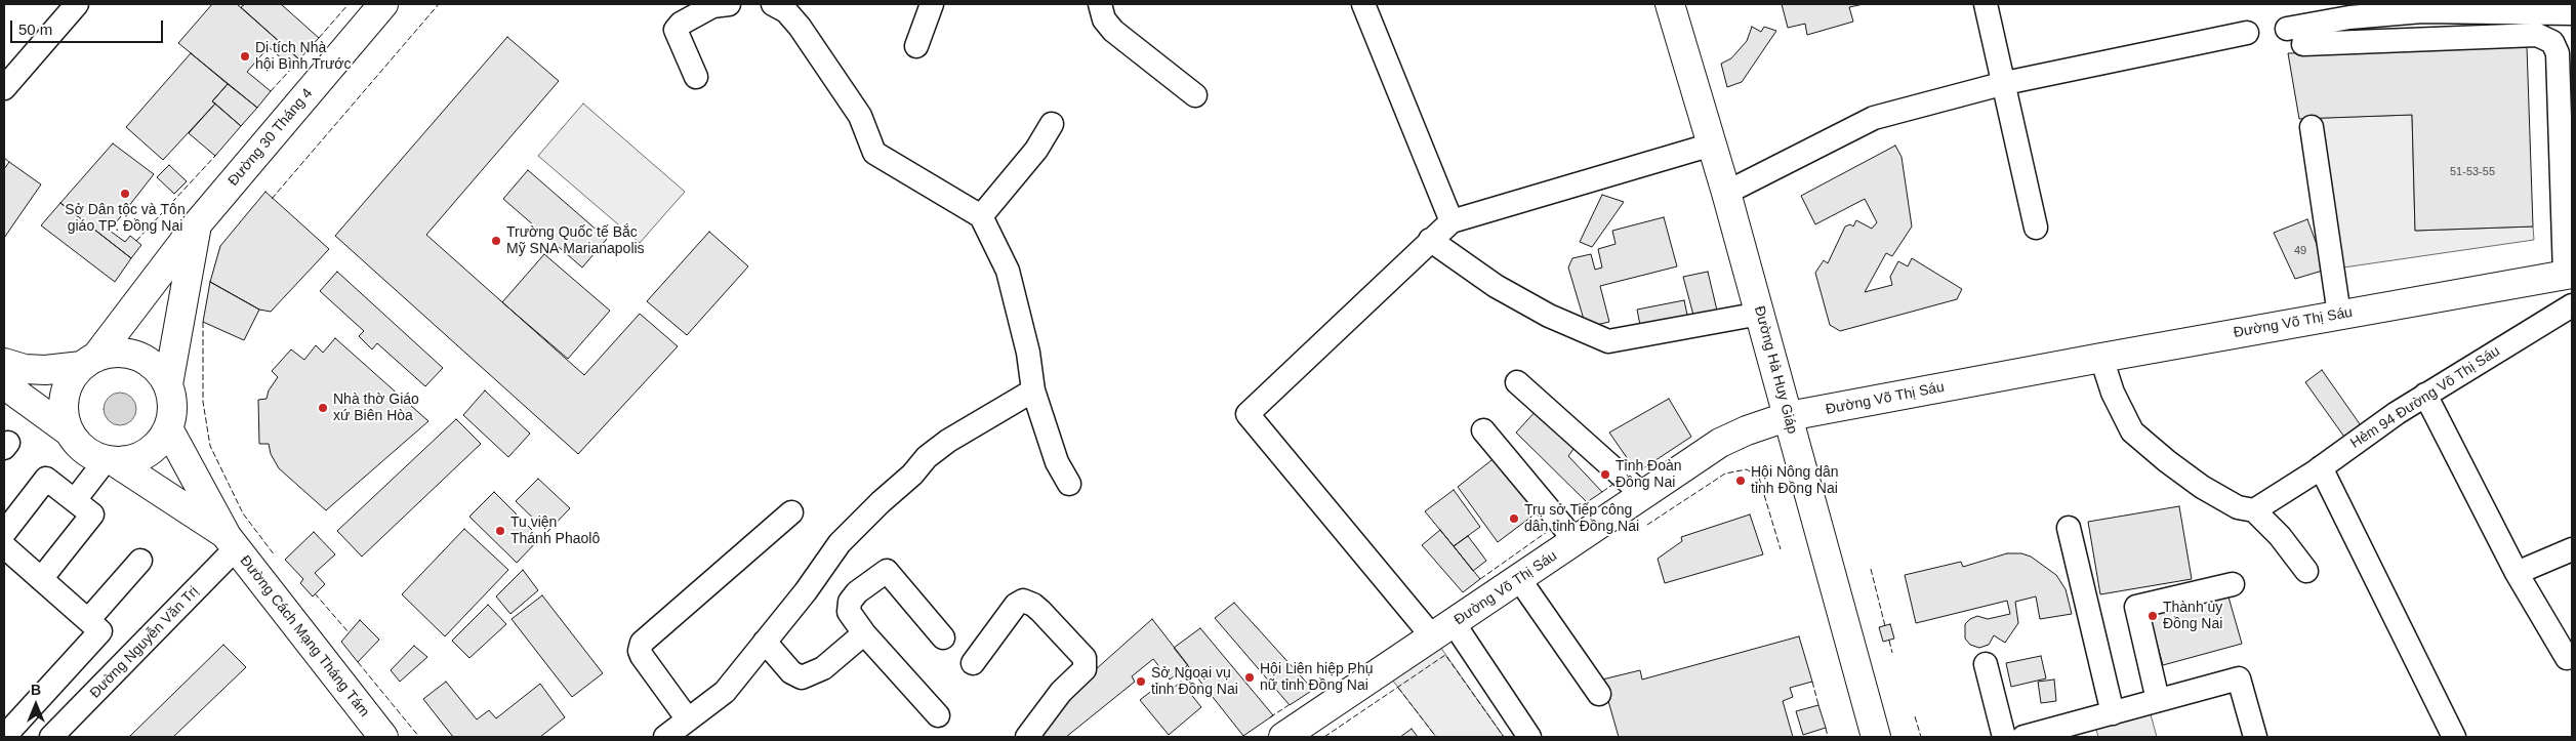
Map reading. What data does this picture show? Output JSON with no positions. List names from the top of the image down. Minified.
{"streets":{"main road":["Đường 30 Tháng 4","Đường Võ Thị Sáu","Đường Hà Huy Giáp","Đường Cách Mạng Tháng Tám"],"street":["Hẻm 94 Đường Võ Thị Sáu","Đường Nguyễn Văn Trị"]},"crossings":[["Đường 30 Tháng 4","Đường Cách Mạng Tháng Tám"],["Đường Võ Thị Sáu","Đường Hà Huy Giáp"],["Đường Cách Mạng Tháng Tám","Đường Nguyễn Văn Trị"]],"places":["Di tích Nhà hội Bình Trước","Sở Dân tộc và Tôn giáo TP. Đồng Nai","Trường Quốc tế Bắc Mỹ SNA Marianapolis","Nhà thờ Giáo xứ Biên Hòa","Tỉnh Đoàn Đồng Nai","Hội Nông dân tỉnh Đồng Nai","Trụ sở Tiếp công dân tỉnh Đồng Nai","Tu viện Thánh Phaolô","Thành ủy Đồng Nai","Hội Liên hiệp Phụ nữ tỉnh Đồng Nai","Sở Ngoại vụ tỉnh Đồng Nai"],"house_numbers":["51-53-55","49"],"scale_bar":"50 m","north":"top"}
